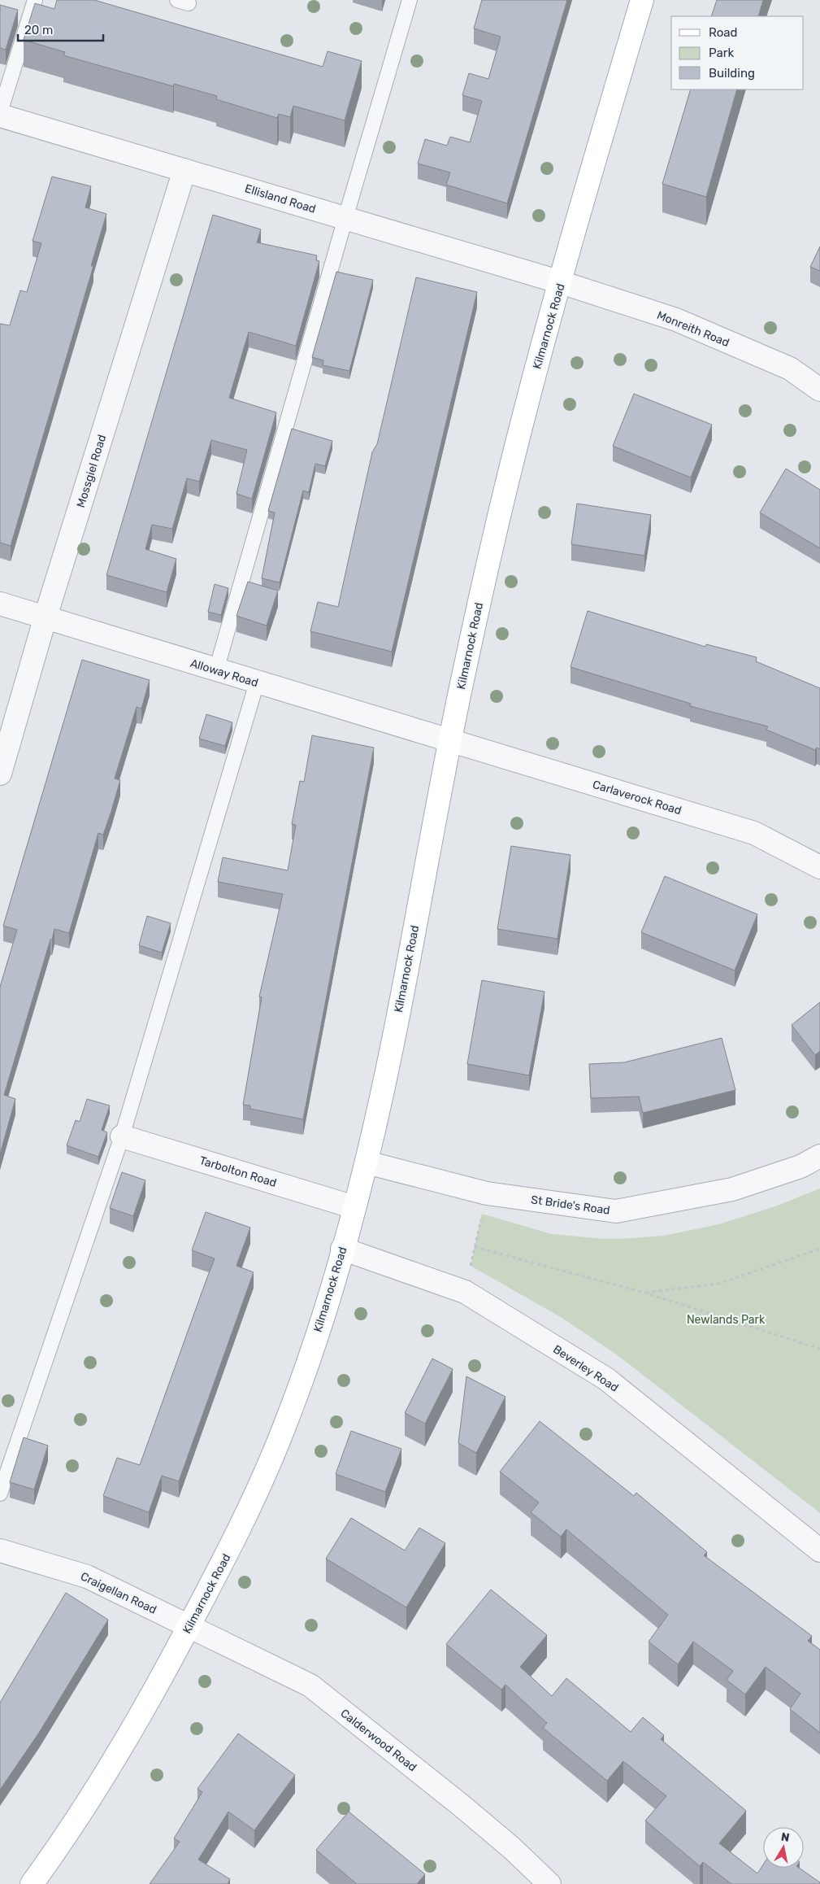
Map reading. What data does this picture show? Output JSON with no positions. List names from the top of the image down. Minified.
{"streets":{"main road":["Kilmarnock Road"],"street":["Ellisland Road","Monreith Road","Mossgiel Road","Alloway Road","Carlaverock Road","Tarbolton Road","St Bride's Road","Beverley Road","Craigellan Road","Calderwood Road"]},"crossings":[["Ellisland Road","Kilmarnock Road"],["Ellisland Road","Monreith Road"],["Ellisland Road","Mossgiel Road"],["Kilmarnock Road","Monreith Road"],["Kilmarnock Road","Alloway Road"],["Kilmarnock Road","Carlaverock Road"],["Kilmarnock Road","Tarbolton Road"],["Kilmarnock Road","St Bride's Road"],["Kilmarnock Road","Beverley Road"],["Kilmarnock Road","Craigellan Road"],["Kilmarnock Road","Calderwood Road"],["Mossgiel Road","Alloway Road"],["Alloway Road","Carlaverock Road"],["Craigellan Road","Calderwood Road"]],"parks":["Newlands Park"],"legend":["Road","Park","Building"],"scale_bar":"20 m","north":"top"}
